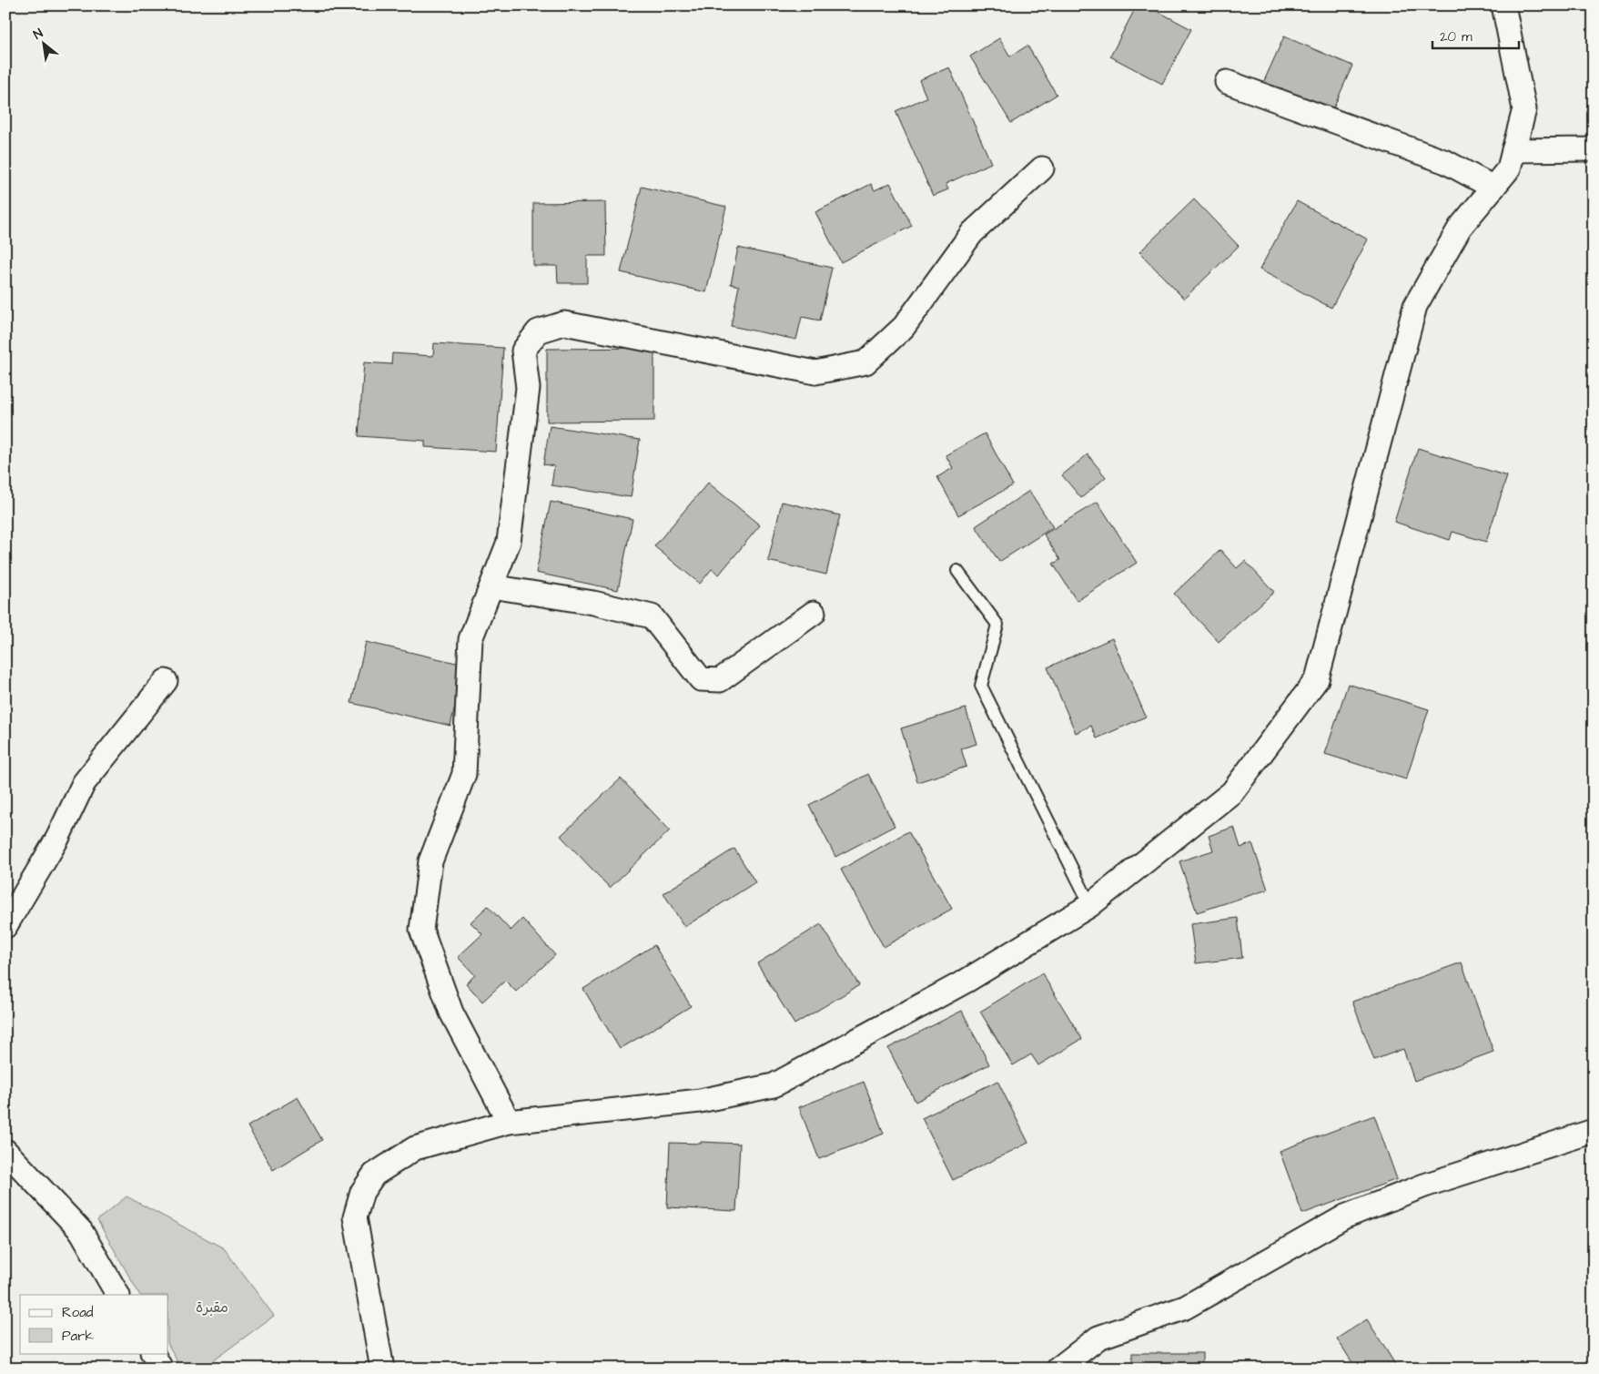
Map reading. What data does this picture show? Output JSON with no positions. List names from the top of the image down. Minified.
{"parks":["مقبرة"],"legend":["Road","Park"],"scale_bar":"20 m","north":"top left"}
